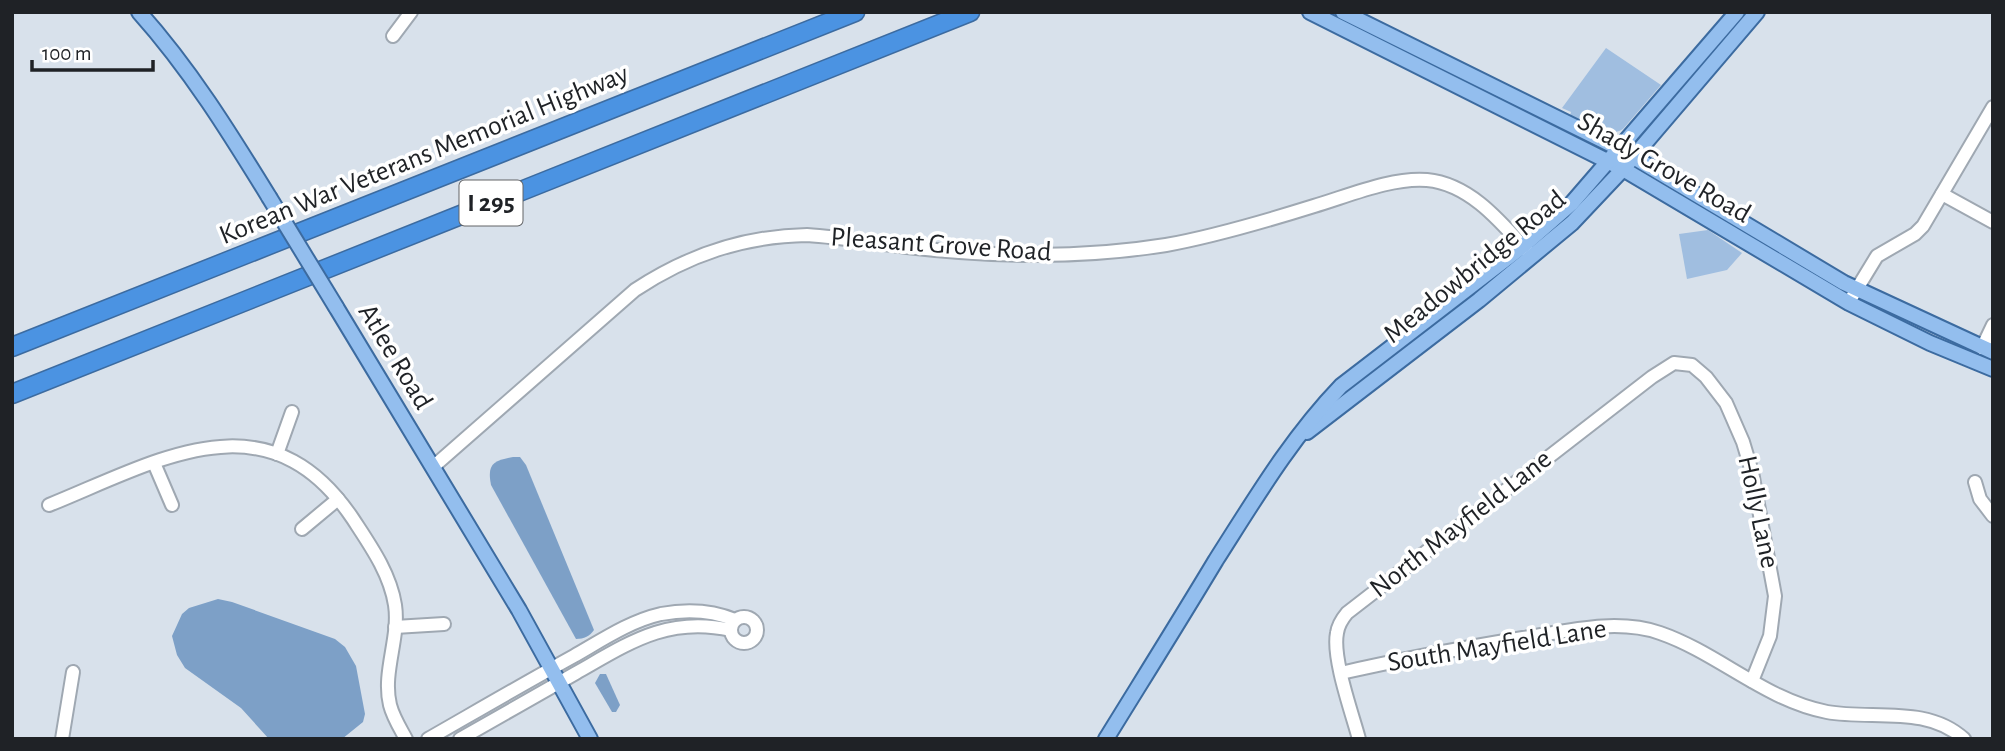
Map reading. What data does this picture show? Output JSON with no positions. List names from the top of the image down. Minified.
{"streets":{"highway":["Korean War Veterans Memorial Highway","I 295"],"main road":["Shady Grove Road","Meadowbridge Road","Atlee Road"],"street":["Pleasant Grove Road","Holly Lane","North Mayfield Lane","South Mayfield Lane"]},"crossings":[["Shady Grove Road","Meadowbridge Road"],["Pleasant Grove Road","Meadowbridge Road"],["Pleasant Grove Road","Atlee Road"],["Holly Lane","North Mayfield Lane"],["Holly Lane","South Mayfield Lane"],["North Mayfield Lane","South Mayfield Lane"]],"scale_bar":"100 m"}
